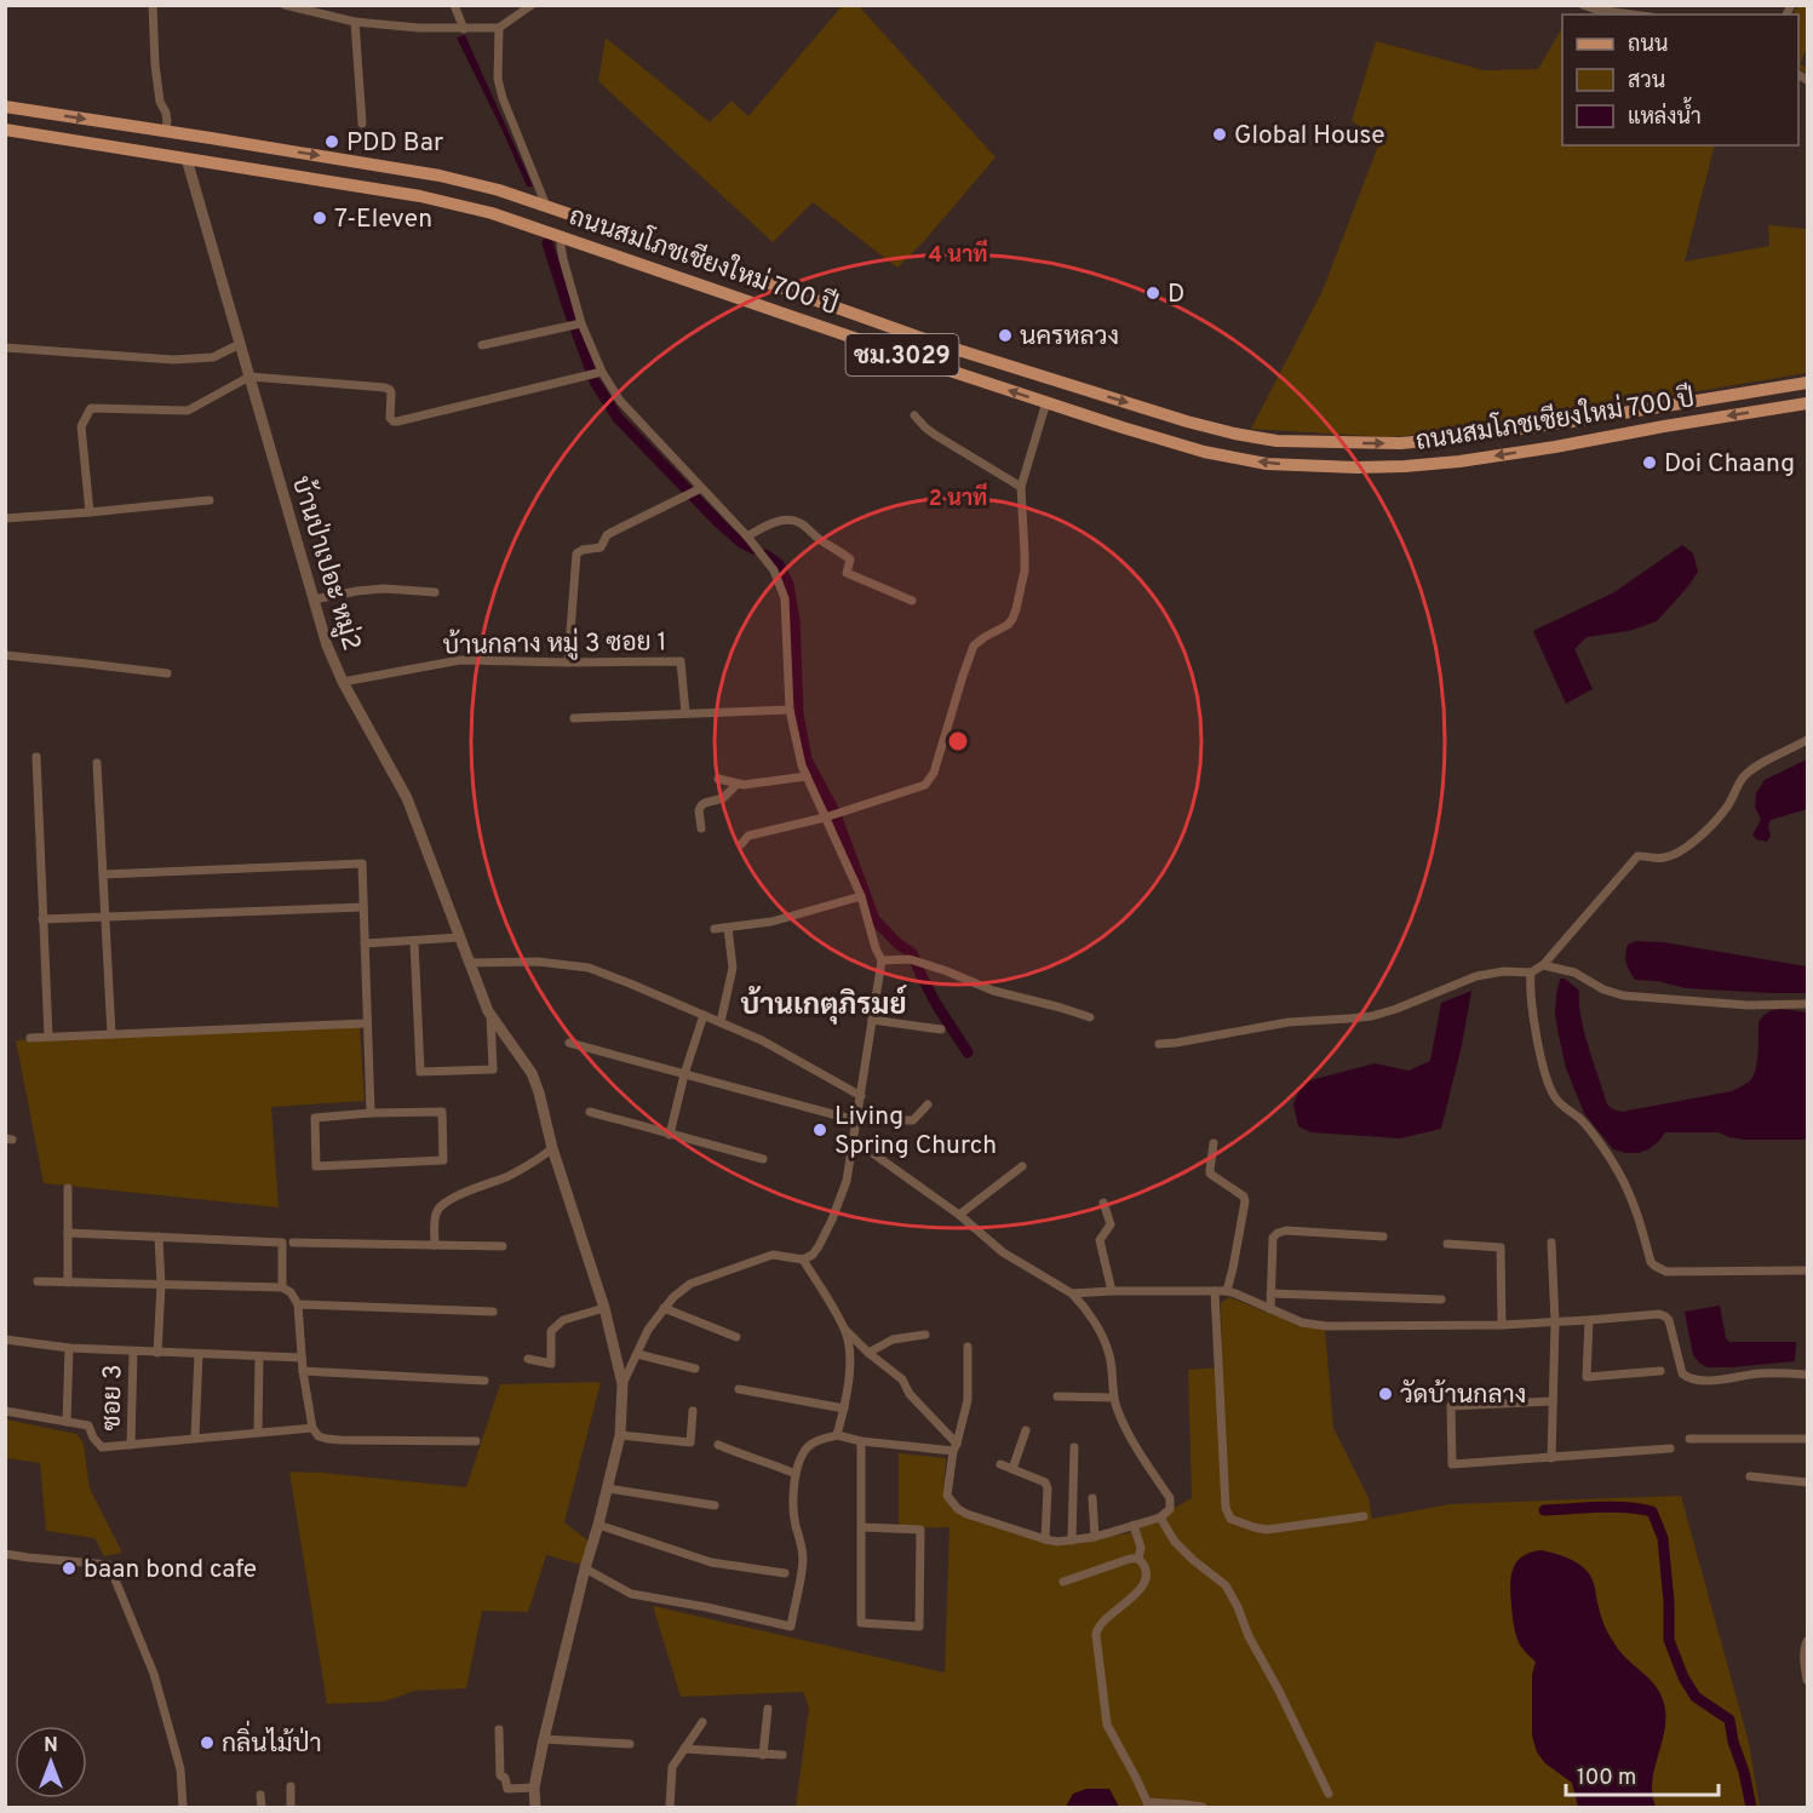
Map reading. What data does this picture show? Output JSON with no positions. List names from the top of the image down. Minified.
{"streets":{"main road":["ถนนสมโภชเชียงใหม่ 700 ปี","ชม.3029"],"street":["บ้านป่าเปอะ หมู่2","บ้านกลาง หมู่ 3 ซอย 1","ซอย 3"]},"crossings":[["ถนนสมโภชเชียงใหม่ 700 ปี","บ้านป่าเปอะ หมู่2"],["บ้านป่าเปอะ หมู่2","บ้านกลาง หมู่ 3 ซอย 1"]],"districts":["บ้านเกตุภิรมย์"],"places":["Global House","PDD Bar","7-Eleven","D","นครหลวง","Doi Chaang","Living Spring Church","วัดบ้านกลาง","baan bond cafe","กลิ่นไม้ป่า"],"legend":["ถนน","สวน","แหล่งน้ำ"],"scale_bar":"100 m","north":"top","rings":["4 นาที","2 นาที"]}
